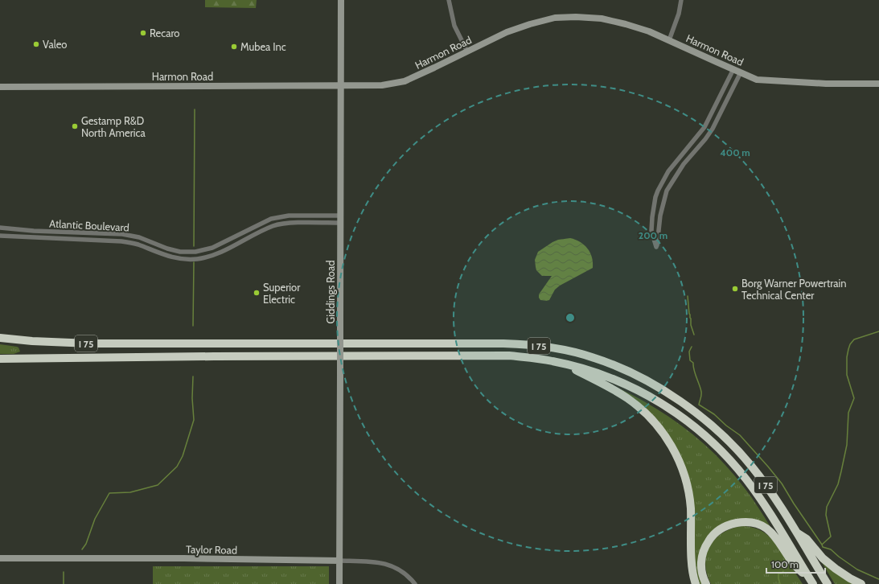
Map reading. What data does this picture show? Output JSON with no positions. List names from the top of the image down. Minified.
{"streets":{"highway":["I 75"],"street":["Harmon Road","Atlantic Boulevard","Giddings Road","Taylor Road"]},"crossings":[["Harmon Road","Giddings Road"],["Atlantic Boulevard","Giddings Road"],["Giddings Road","Taylor Road"]],"places":["Recaro","Valeo","Mubea Inc","Gestamp R&D North America","Borg Warner Powertrain Technical Center","Superior Electric"],"scale_bar":"100 m","rings":["400 m","200 m"]}
